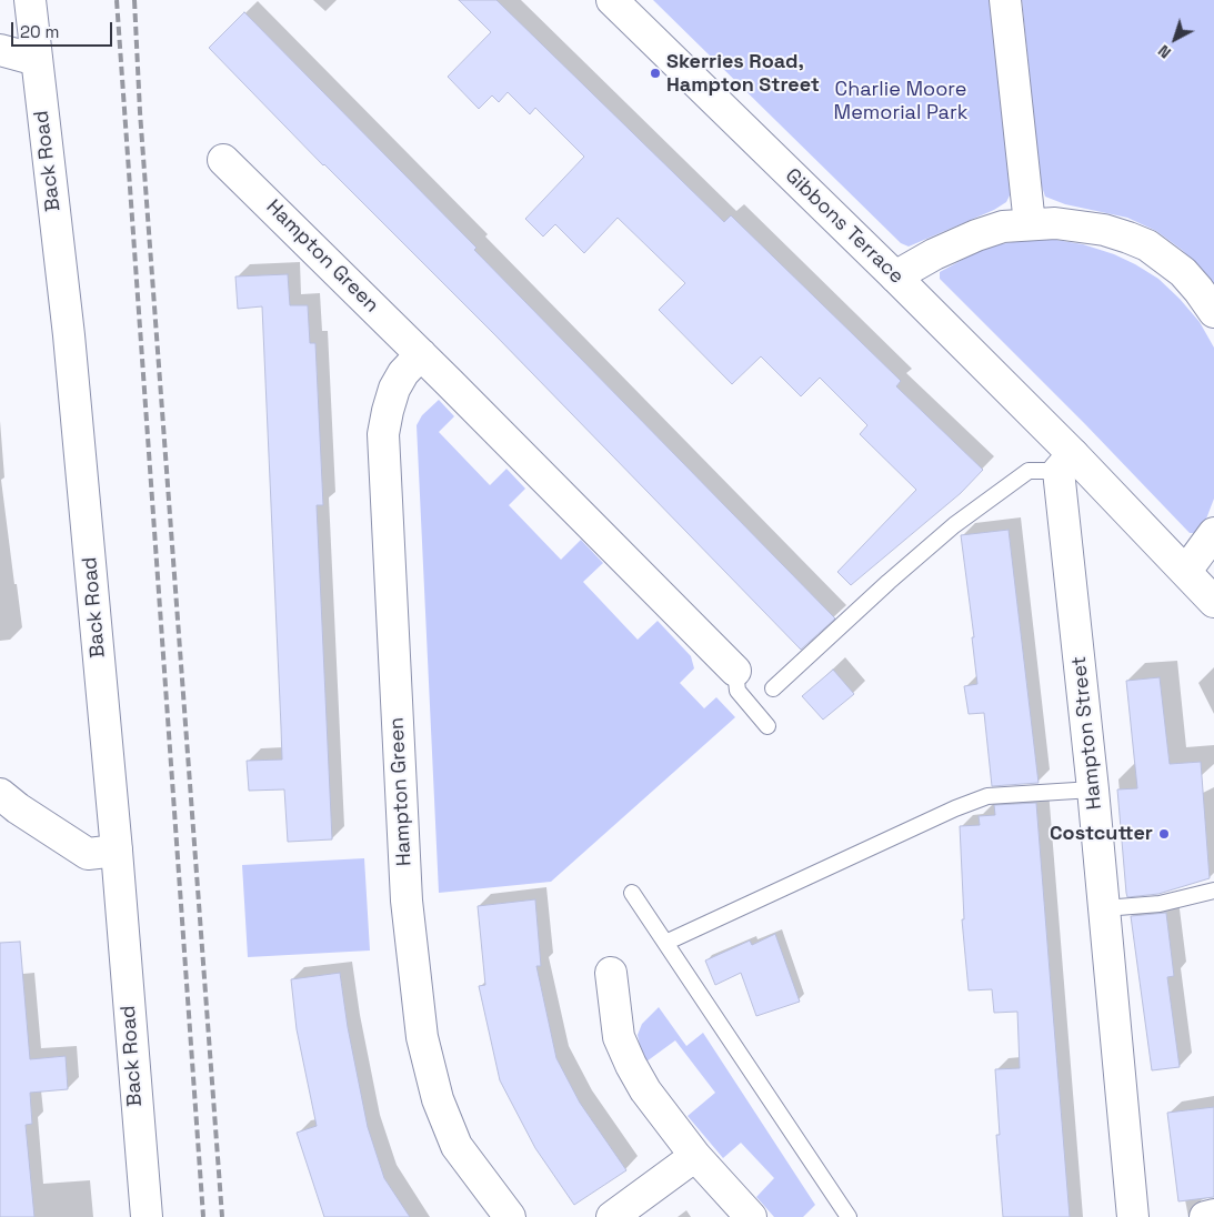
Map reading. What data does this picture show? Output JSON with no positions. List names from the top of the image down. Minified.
{"streets":{"street":["Back Road","Gibbons Terrace","Hampton Green","Hampton Street"]},"crossings":[["Gibbons Terrace","Hampton Street"]],"parks":["Charlie Moore Memorial Park"],"places":["Skerries Road, Hampton Street","Costcutter"],"scale_bar":"20 m","north":"bottom left"}
